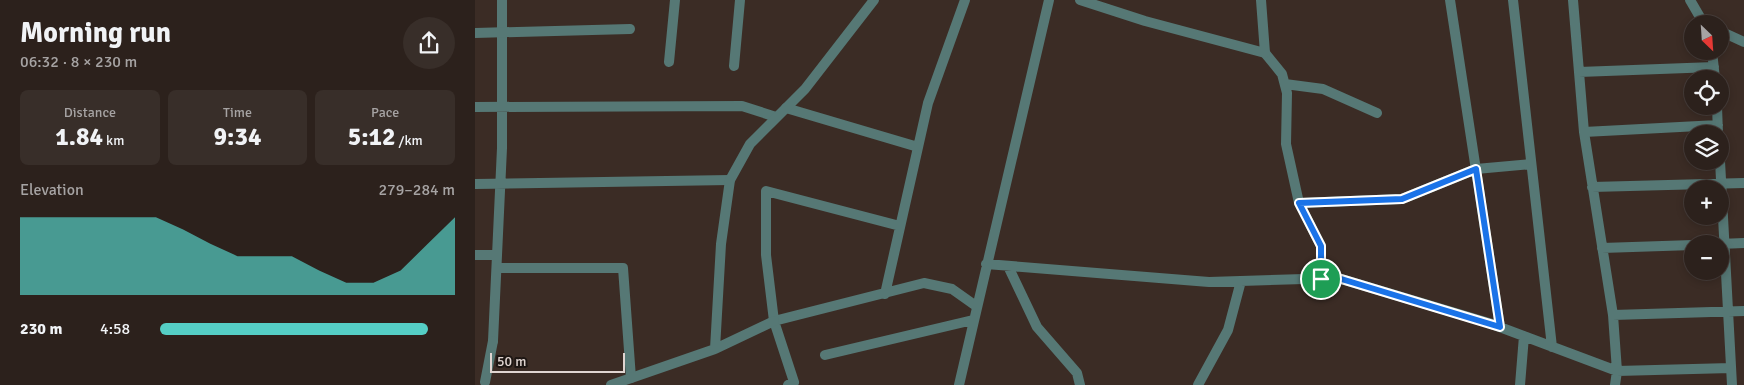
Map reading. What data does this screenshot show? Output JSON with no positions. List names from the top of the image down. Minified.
{"scale_bar":"50 m","north":"bottom right","page":{"heading":["Morning run","06:32 · 8 × 230 m"],"map_buttons":["+","−"],"stats":[["Distance","1.84 km"],["Time","9:34"],["Pace","5:12 /km"]],"chart":["Elevation","279–284 m"],"list":[{"name":"230 m","note":"4:58"}],"scale":"50 m"}}
